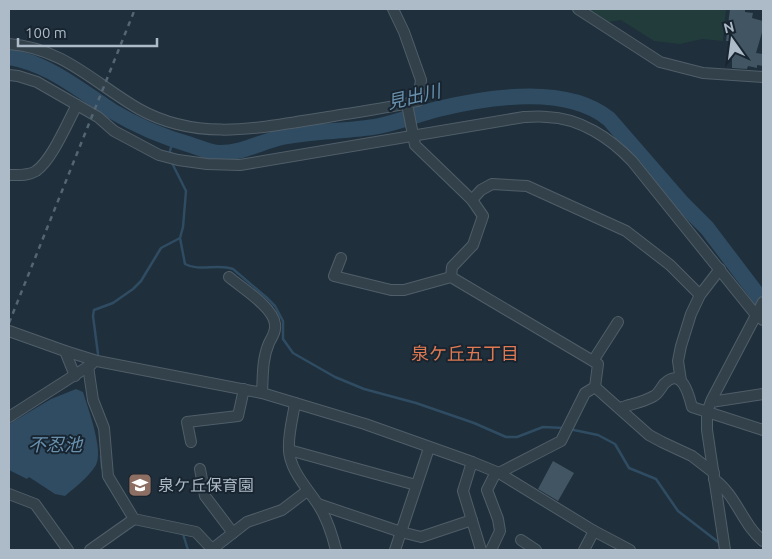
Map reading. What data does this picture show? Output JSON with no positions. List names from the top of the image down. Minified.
{"districts":["泉ケ丘五丁目"],"water":["見出川","不忍池"],"places":{"school or university":["泉ケ丘保育園"]},"scale_bar":"100 m","north":"top"}
